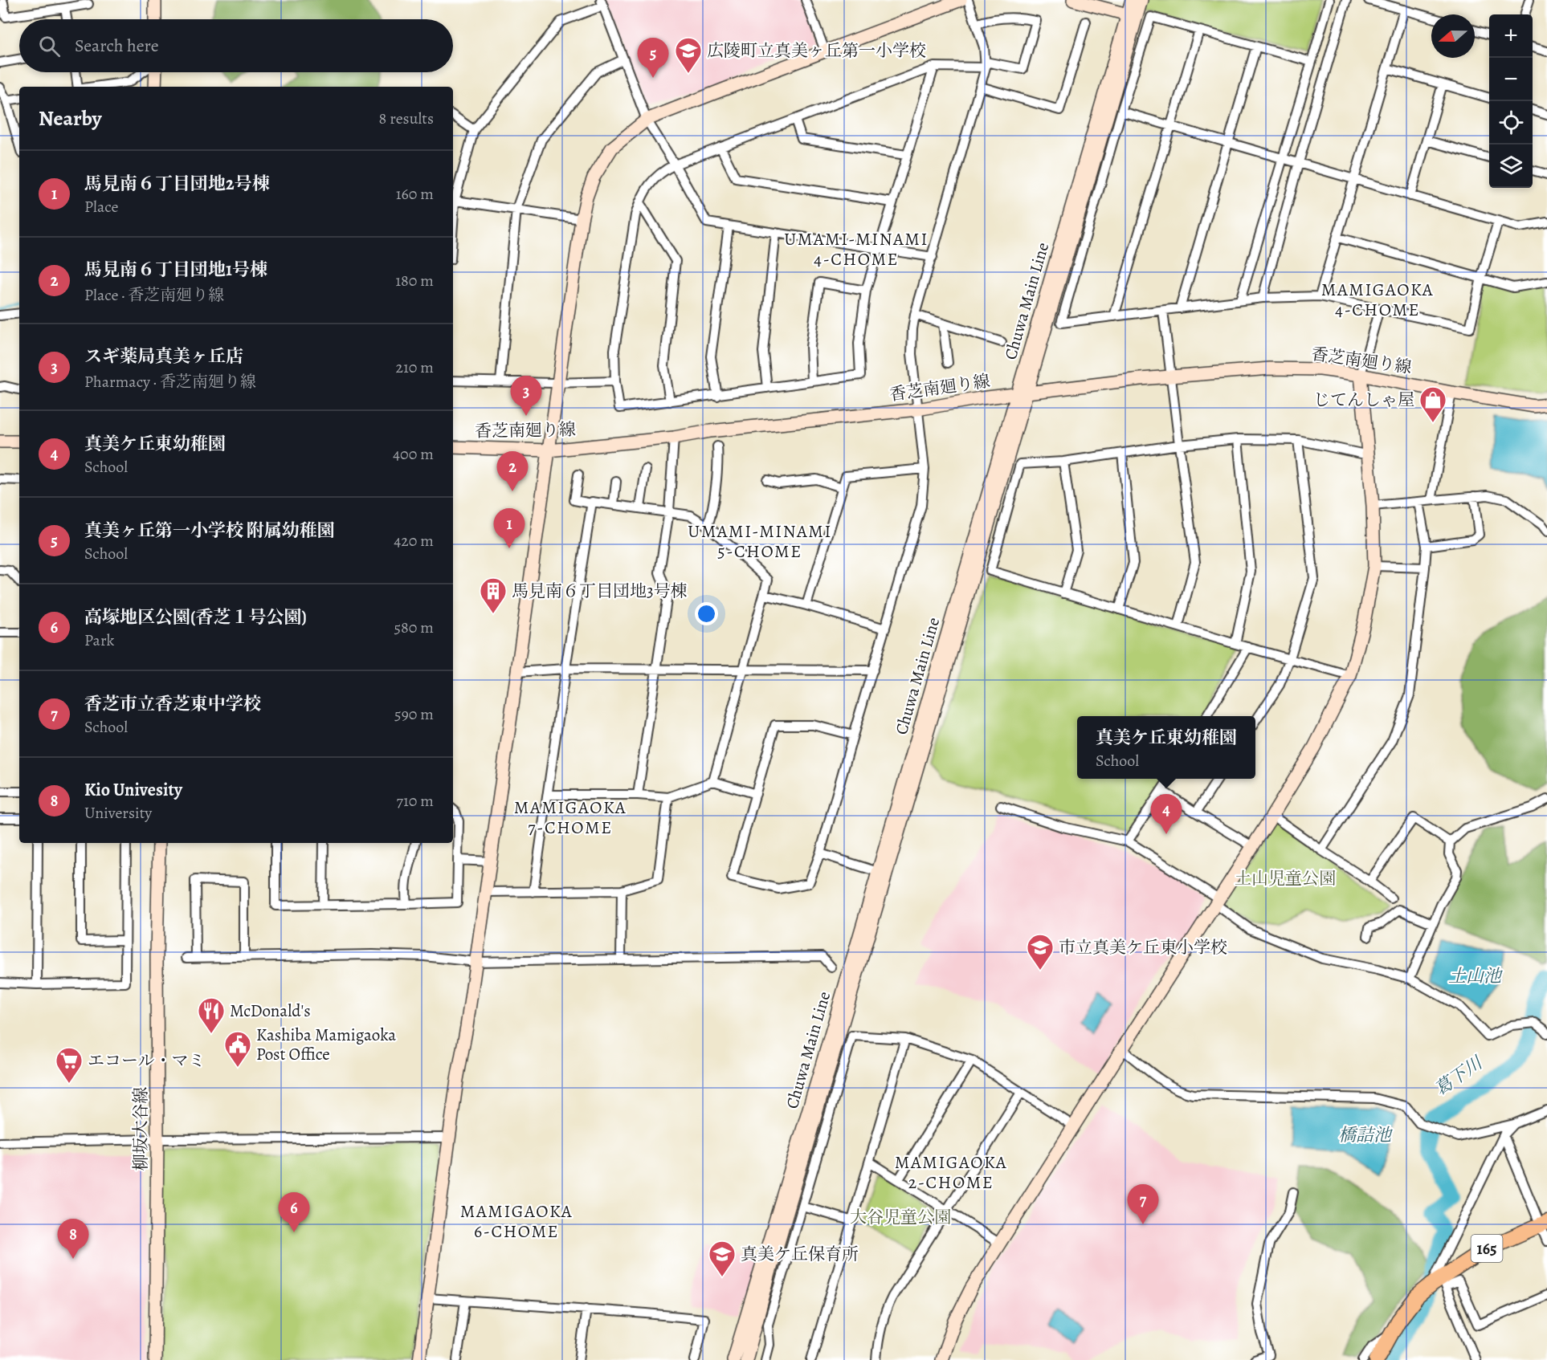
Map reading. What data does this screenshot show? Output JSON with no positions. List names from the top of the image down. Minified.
{"streets":{"highway":["165"],"street":["Chuwa Main Line","香芝南廻り線","柳坂大谷線"]},"crossings":[["Chuwa Main Line","香芝南廻り線"]],"districts":["UMAMI-MINAMI 4-CHOME","MAMIGAOKA 4-CHOME","UMAMI-MINAMI 5-CHOME","MAMIGAOKA 7-CHOME","MAMIGAOKA 2-CHOME","MAMIGAOKA 6-CHOME"],"water":["土山池","葛下川","橋詰池"],"parks":["土山児童公園","大谷児童公園"],"places":{"school or university":["広陵町立真美ヶ丘第一小学校","市立真美ケ丘東小学校","真美ケ丘保育所"],"shop":["じてんしゃ屋"],"building":["馬見南６丁目団地3号棟"],"restaurant":["McDonald's"],"public building":["Kashiba Mamigaoka Post Office"],"supermarket":["エコール・マミ"]},"north":"left","page":{"map_buttons":["+","−"],"search":"Search here","pins":["5","3","2","1","4","7","6","8"],"heading":["Nearby","8 results"],"list":[{"mark":"1","name":"馬見南６丁目団地2号棟","note":"Place","value":"160 m"},{"mark":"2","name":"馬見南６丁目団地1号棟","note":"Place · 香芝南廻り線","value":"180 m"},{"mark":"3","name":"スギ薬局真美ヶ丘店","note":"Pharmacy · 香芝南廻り線","value":"210 m"},{"mark":"4","name":"真美ケ丘東幼稚園","note":"School","value":"400 m"},{"mark":"5","name":"真美ヶ丘第一小学校 附属幼稚園","note":"School","value":"420 m"},{"mark":"6","name":"高塚地区公園(香芝１号公園)","note":"Park","value":"580 m"},{"mark":"7","name":"香芝市立香芝東中学校","note":"School","value":"590 m"},{"mark":"8","name":"Kio Univesity","note":"University","value":"710 m"}],"popup":["真美ケ丘東幼稚園","School"]}}
